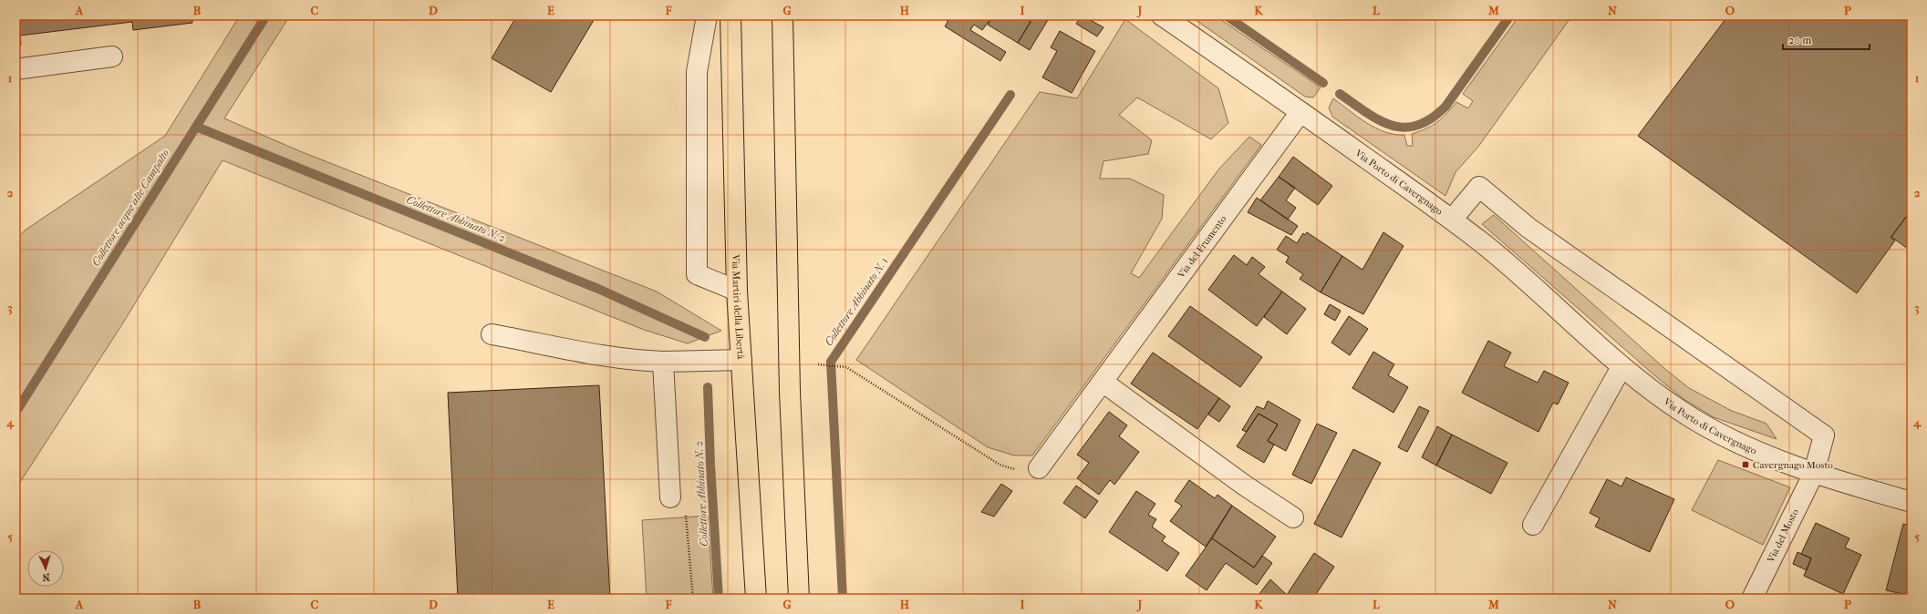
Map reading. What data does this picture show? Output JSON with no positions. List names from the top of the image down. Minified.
{"streets":{"main road":["Via Martiri della Libertà"],"street":["Via Porto di Cavergnago","Via del Frumento","Via del Mosto"]},"crossings":[["Via Porto di Cavergnago","Via del Frumento"],["Via Porto di Cavergnago","Via del Mosto"]],"water":["Collettore acque alte Campalto","Collettore Abbinato N. 2","Collettore Abbinato N. 1"],"places":{"transit":["Cavergnago Mosto"]},"scale_bar":"20 m","north":"bottom","grid":{"columns":["A","B","C","D","E","F","G","H","I","J","K","L","M","N","O","P"],"rows":["1","2","3","4","5"]}}
